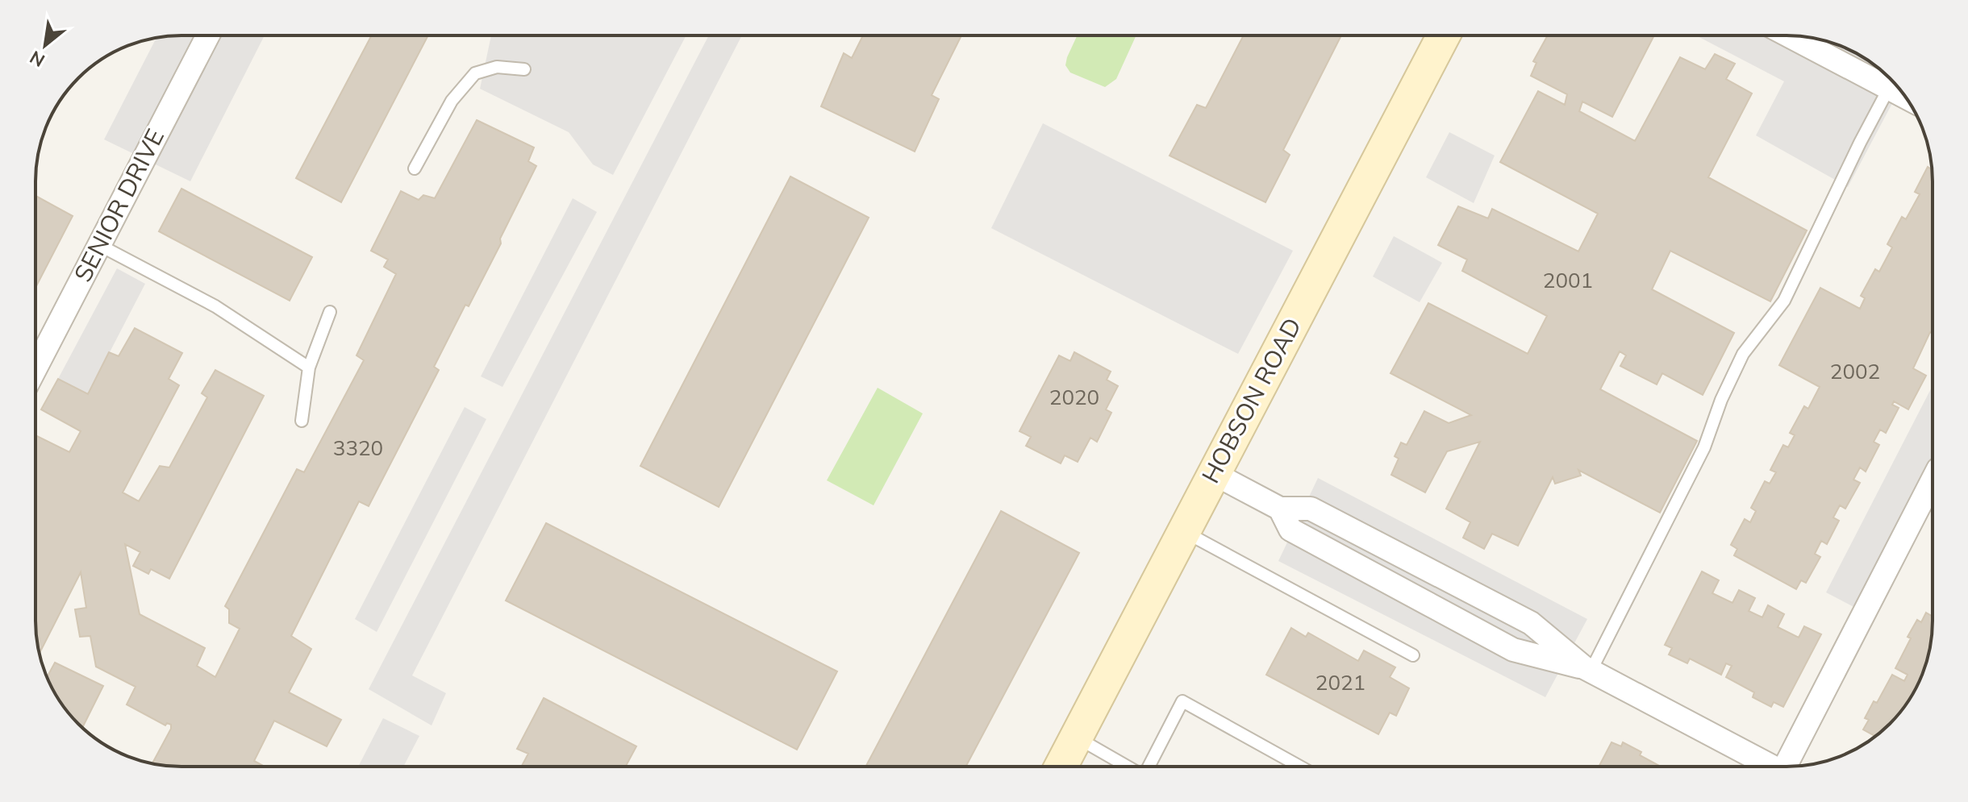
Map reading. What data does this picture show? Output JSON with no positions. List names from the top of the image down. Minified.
{"streets":{"street":["SENIOR DRIVE","HOBSON ROAD"]},"house_numbers":["2001","2002","2020","3320","2021"],"north":"bottom left"}
